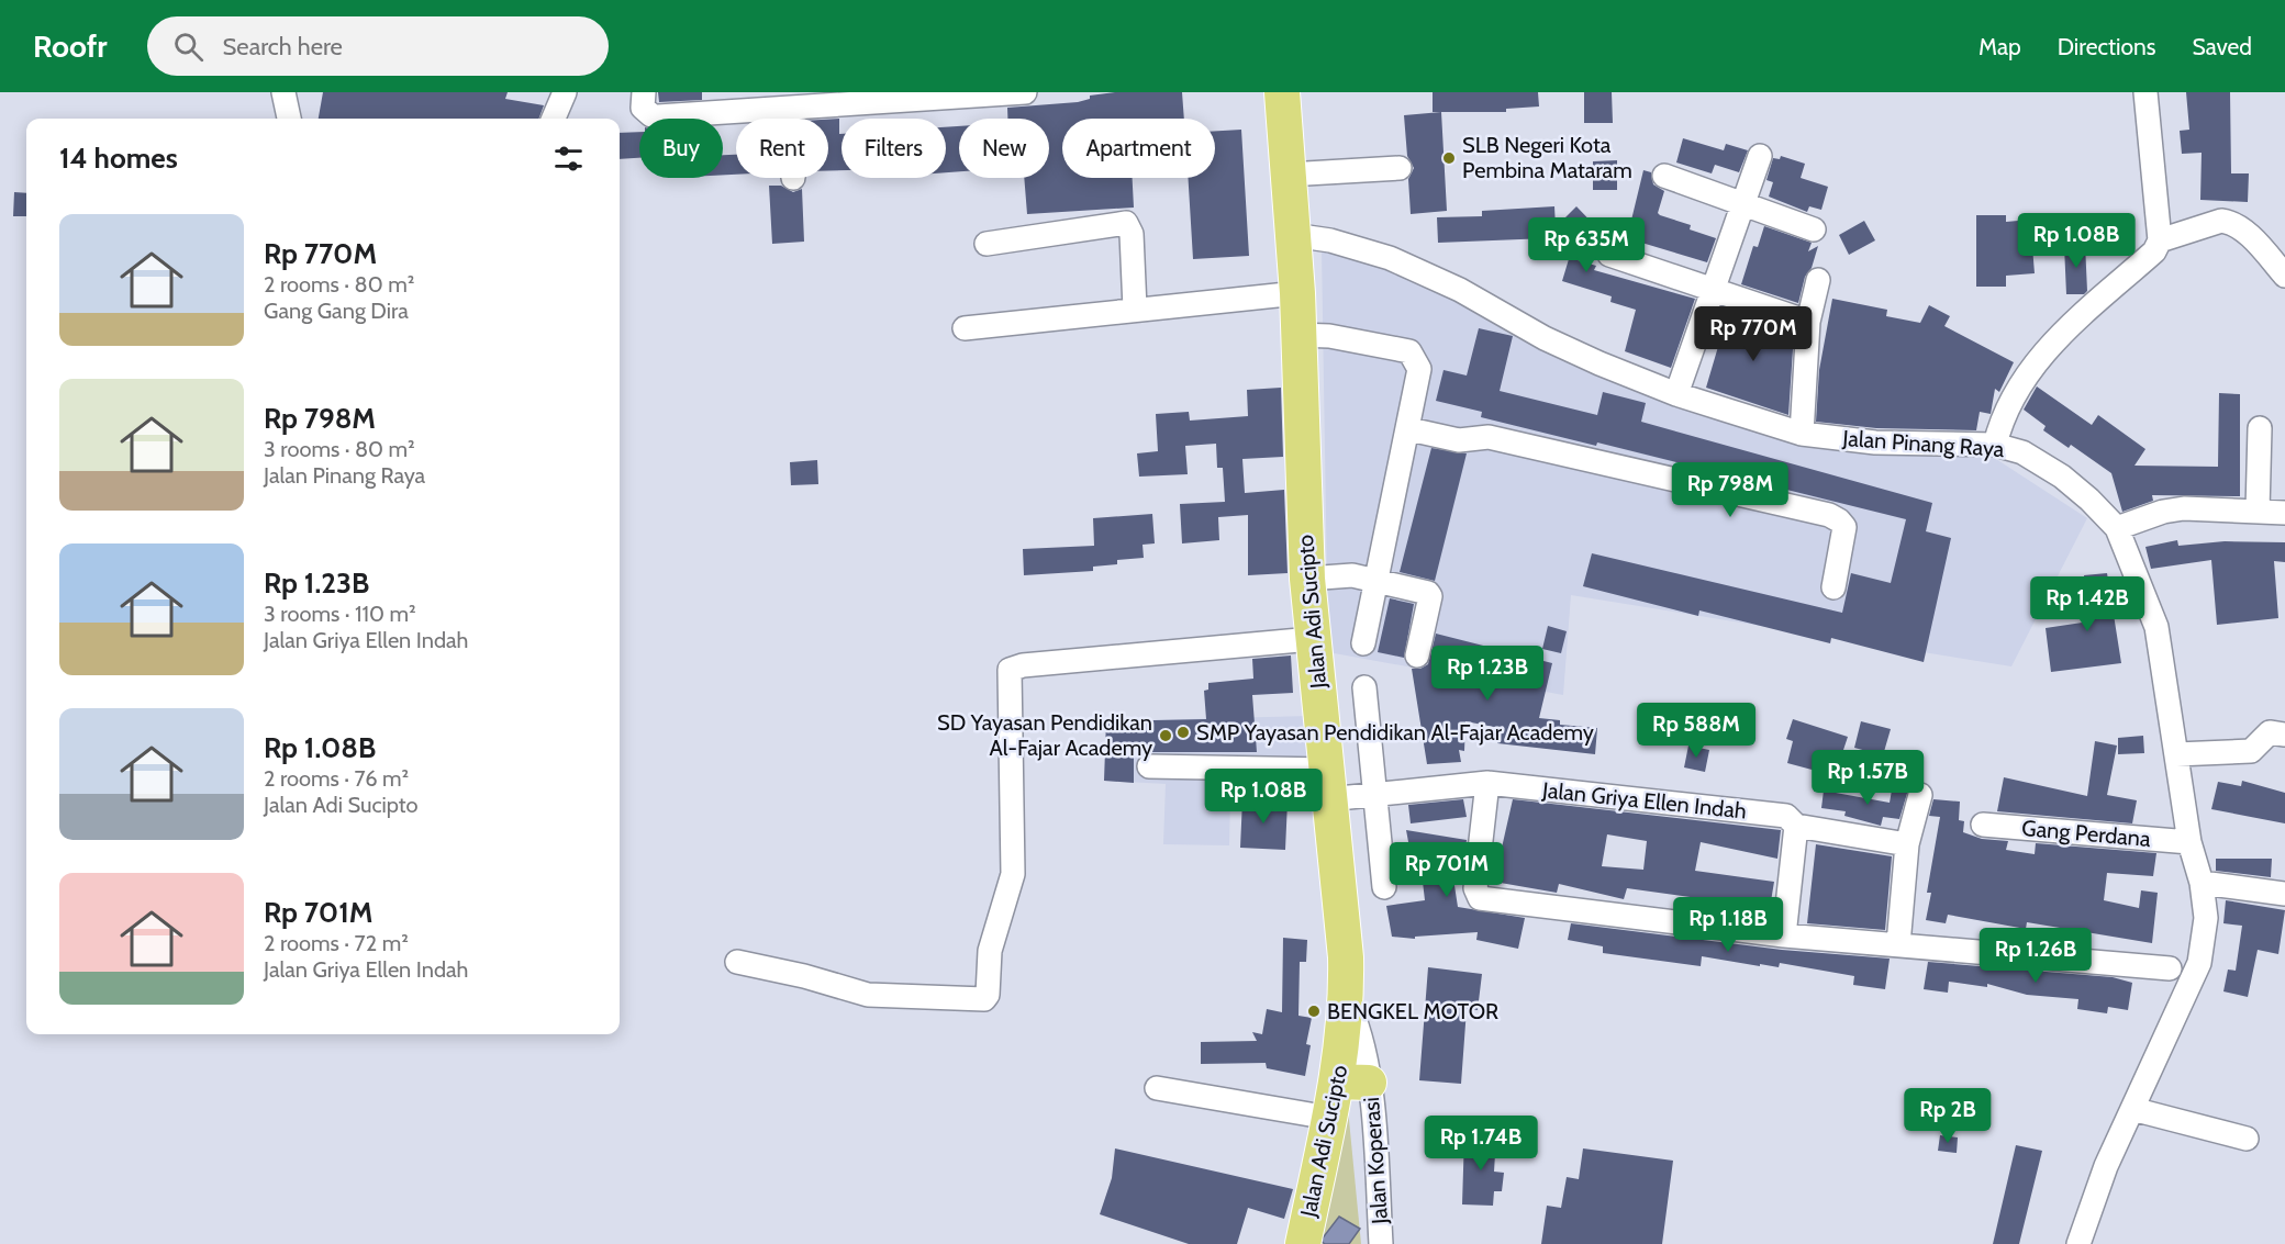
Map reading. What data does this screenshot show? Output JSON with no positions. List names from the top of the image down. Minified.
{"streets":{"highway":["Jalan Adi Sucipto"],"street":["Jalan Pinang Raya","Jalan Griya Ellen Indah","Gang Perdana","Jalan Koperasi"]},"crossings":[["Jalan Pinang Raya","Jalan Adi Sucipto"],["Jalan Pinang Raya","Gang Perdana"],["Jalan Adi Sucipto","Jalan Griya Ellen Indah"],["Jalan Adi Sucipto","Jalan Koperasi"]],"places":["SLB Negeri Kota Pembina Mataram","SMP Yayasan Pendidikan Al-Fajar Academy","SD Yayasan Pendidikan Al-Fajar Academy","BENGKEL MOTOR"],"page":{"header":"Roofr","search":"Search here","nav":["Map","Directions","Saved"],"chip":["Buy","Rent","Filters","New","Apartment"],"heading":"14 homes","list":[{"name":"Rp 770M","note":"2 rooms · 80 m² · Gang Gang Dira"},{"name":"Rp 798M","note":"3 rooms · 80 m² · Jalan Pinang Raya"},{"name":"Rp 1.23B","note":"3 rooms · 110 m² · Jalan Griya Ellen Indah"},{"name":"Rp 1.08B","note":"2 rooms · 76 m² · Jalan Adi Sucipto"},{"name":"Rp 701M","note":"2 rooms · 72 m² · Jalan Griya Ellen Indah"}],"price":["Rp 1.08B","Rp 635M","Rp 770M","Rp 798M","Rp 1.42B","Rp 1.23B","Rp 588M","Rp 1.57B","Rp 1.08B","Rp 701M","Rp 1.18B","Rp 1.26B","Rp 2B","Rp 1.74B"]}}
